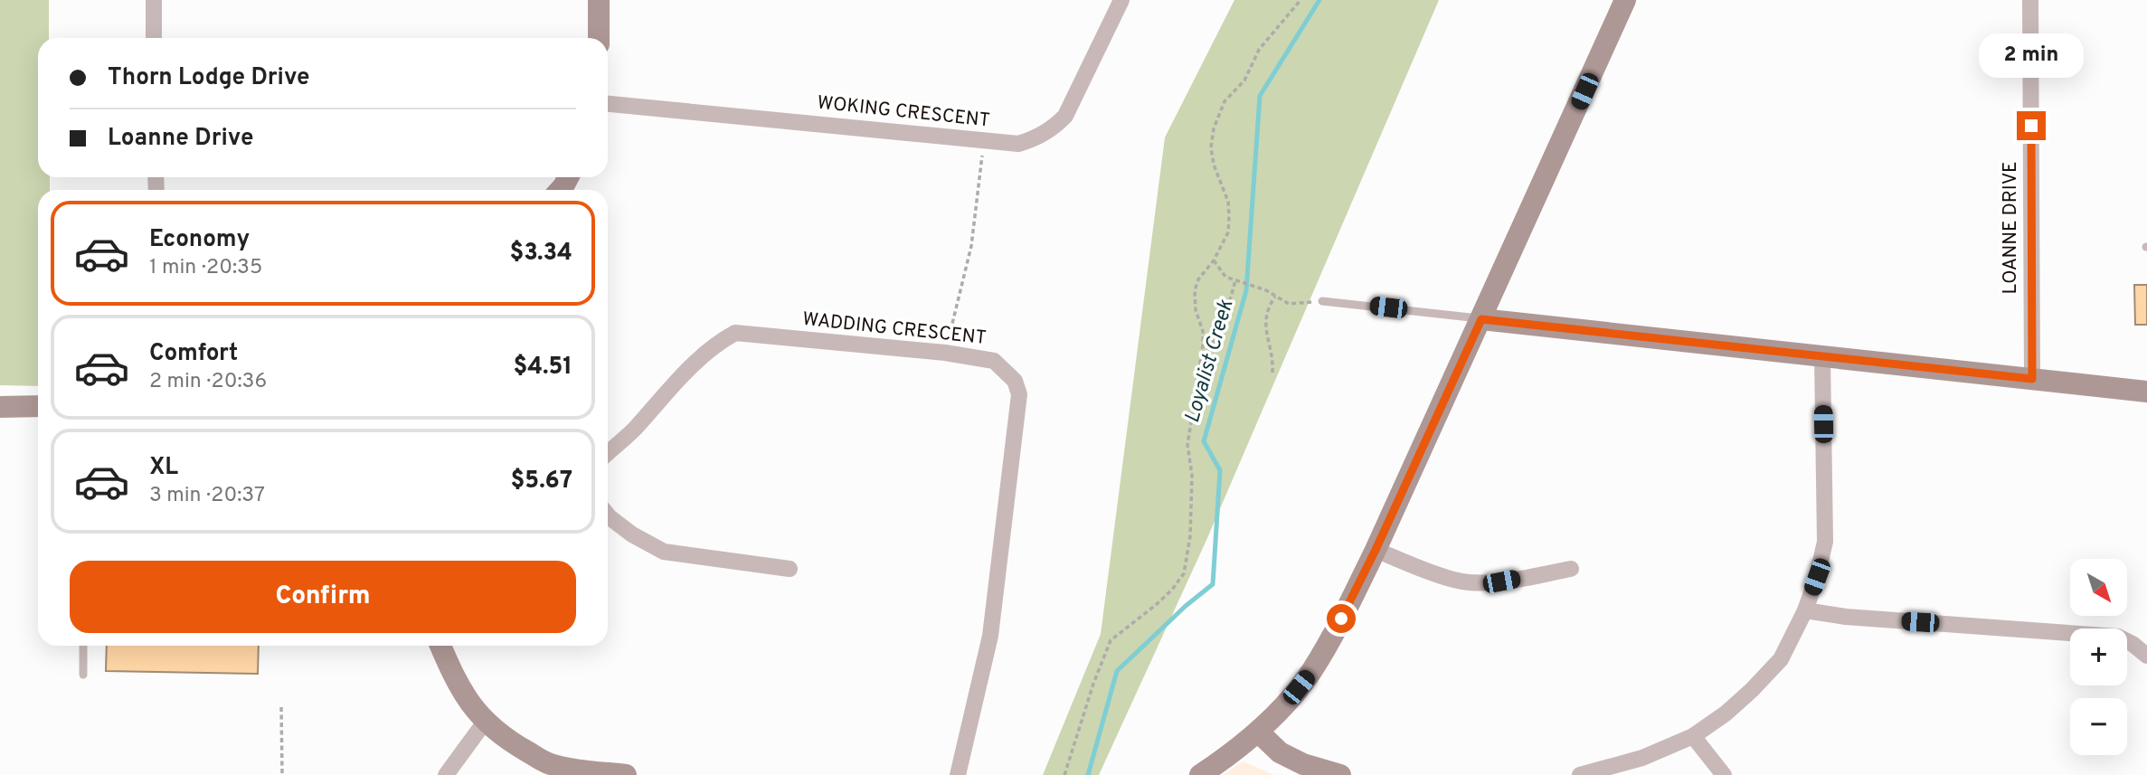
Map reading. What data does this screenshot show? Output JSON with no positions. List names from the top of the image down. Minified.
{"streets":{"street":["WOKING CRESCENT","LOANNE DRIVE","WADDING CRESCENT"]},"water":["Loyalist Creek"],"north":"bottom right","page":{"bubble":"2 min","banner":["Thorn Lodge Drive","Loanne Drive"],"list":[{"name":"Economy","note":"1 min · 20:35","value":"$3.34"},{"name":"Comfort","note":"2 min · 20:36","value":"$4.51"},{"name":"XL","note":"3 min · 20:37","value":"$5.67"}],"buttons":"Confirm","map_buttons":["+","−"]}}
